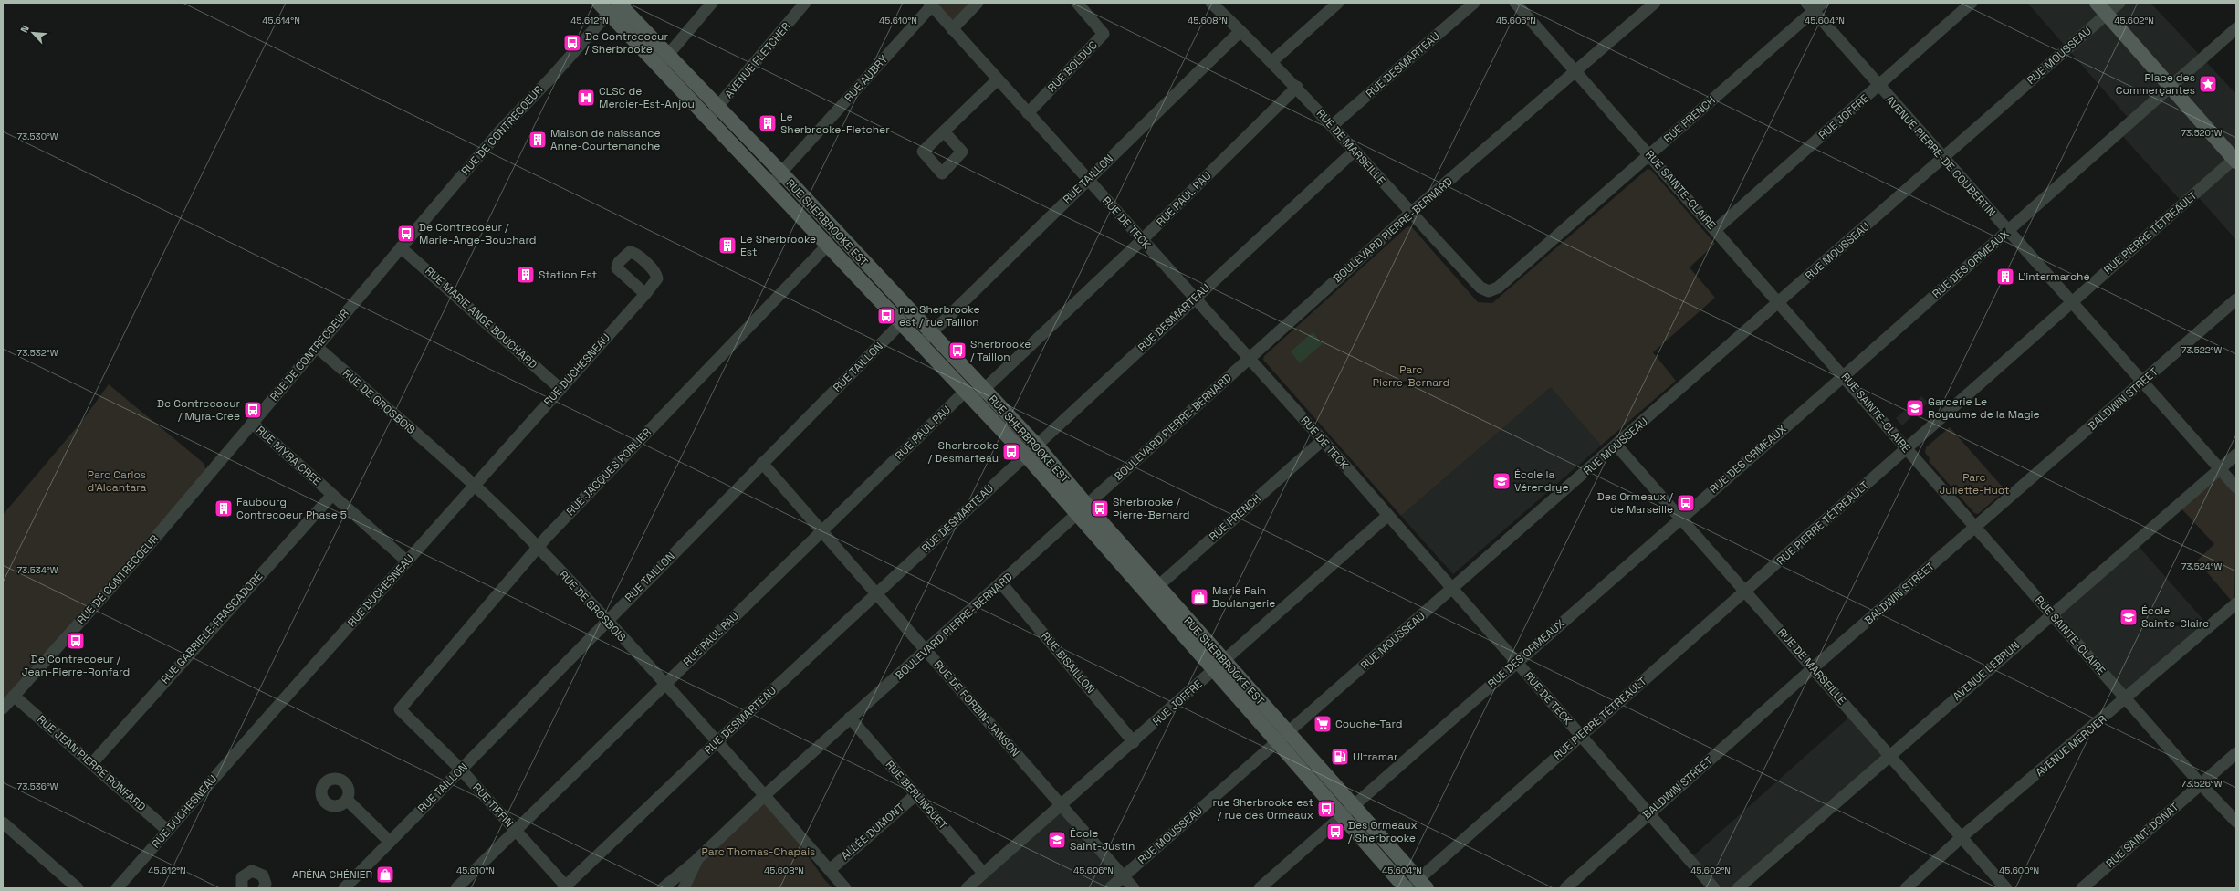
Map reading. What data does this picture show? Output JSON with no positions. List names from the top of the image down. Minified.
{"streets":{"main road":["RUE SHERBROOKE EST"],"street":["RUE MOUSSEAU","AVENUE FLETCHER","RUE DESMARTEAU","RUE BOLDUC","RUE AUBRY","RUE JOFFRE","RUE FRENCH","RUE DE CONTRECOEUR","RUE DE MARSEILLE","AVENUE PIERRE-DE COUBERTIN","RUE TAILLON","RUE SAINTE-CLAIRE","RUE PAUL PAU","RUE DE TECK","BOULEVARD PIERRE-BERNARD","RUE PIERRE TÉTREAULT","RUE DES ORMEAUX","RUE MARIE ANGE BOUCHARD","RUE DUCHESNEAU","BALDWIN STREET","RUE DE GROSBOIS","RUE MYRA CREE","RUE JACQUES PORLIER","RUE GABRIELE-FRASCADORE","RUE BISAILLON","AVENUE LEBRUN","RUE DE FORBIN-JANSON","AVENUE MERCIER","RUE JEAN PIERRE RONFARD","RUE BERLINGUET","RUE TIFFIN","ALLÉE DUMONT","RUE SAINT-DONAT"]},"crossings":[["RUE MOUSSEAU","RUE DE MARSEILLE"],["RUE MOUSSEAU","AVENUE PIERRE-DE COUBERTIN"],["RUE MOUSSEAU","RUE SAINTE-CLAIRE"],["RUE MOUSSEAU","RUE SHERBROOKE EST"],["RUE MOUSSEAU","RUE DE TECK"],["RUE MOUSSEAU","RUE DE FORBIN-JANSON"],["AVENUE FLETCHER","RUE SHERBROOKE EST"],["RUE DESMARTEAU","RUE DE MARSEILLE"],["RUE DESMARTEAU","RUE SHERBROOKE EST"],["RUE DESMARTEAU","RUE DE TECK"],["RUE DESMARTEAU","RUE DE GROSBOIS"],["RUE DESMARTEAU","RUE DE FORBIN-JANSON"],["RUE DESMARTEAU","RUE TIFFIN"],["RUE BOLDUC","RUE DE TECK"],["RUE AUBRY","RUE SHERBROOKE EST"],["RUE AUBRY","RUE DE TECK"],["RUE JOFFRE","AVENUE PIERRE-DE COUBERTIN"],["RUE JOFFRE","RUE SAINTE-CLAIRE"],["RUE JOFFRE","RUE SHERBROOKE EST"],["RUE JOFFRE","RUE DE TECK"],["RUE JOFFRE","RUE BISAILLON"],["RUE JOFFRE","RUE DE FORBIN-JANSON"],["RUE JOFFRE","RUE BERLINGUET"],["RUE FRENCH","RUE DE MARSEILLE"],["RUE FRENCH","AVENUE PIERRE-DE COUBERTIN"],["RUE FRENCH","RUE SAINTE-CLAIRE"],["RUE FRENCH","RUE SHERBROOKE EST"],["RUE FRENCH","RUE DE TECK"],["RUE DE CONTRECOEUR","RUE SHERBROOKE EST"],["RUE DE CONTRECOEUR","RUE MARIE ANGE BOUCHARD"],["RUE DE CONTRECOEUR","RUE DE GROSBOIS"],["RUE DE CONTRECOEUR","RUE MYRA CREE"],["RUE DE CONTRECOEUR","RUE JEAN PIERRE RONFARD"],["RUE DE MARSEILLE","RUE TAILLON"],["RUE DE MARSEILLE","RUE PAUL PAU"],["RUE DE MARSEILLE","BOULEVARD PIERRE-BERNARD"],["RUE DE MARSEILLE","RUE PIERRE TÉTREAULT"],["RUE DE MARSEILLE","RUE DES ORMEAUX"],["RUE DE MARSEILLE","BALDWIN STREET"],["RUE DE MARSEILLE","AVENUE LEBRUN"],["RUE DE MARSEILLE","AVENUE MERCIER"],["AVENUE PIERRE-DE COUBERTIN","RUE PIERRE TÉTREAULT"],["AVENUE PIERRE-DE COUBERTIN","RUE DES ORMEAUX"],["AVENUE PIERRE-DE COUBERTIN","BALDWIN STREET"],["AVENUE PIERRE-DE COUBERTIN","AVENUE LEBRUN"],["RUE TAILLON","RUE SHERBROOKE EST"],["RUE TAILLON","RUE DE TECK"],["RUE TAILLON","RUE DE GROSBOIS"],["RUE TAILLON","RUE DE FORBIN-JANSON"],["RUE TAILLON","RUE TIFFIN"],["RUE SAINTE-CLAIRE","BOULEVARD PIERRE-BERNARD"],["RUE SAINTE-CLAIRE","RUE PIERRE TÉTREAULT"],["RUE SAINTE-CLAIRE","RUE DES ORMEAUX"],["RUE SAINTE-CLAIRE","BALDWIN STREET"],["RUE SAINTE-CLAIRE","AVENUE LEBRUN"],["RUE SAINTE-CLAIRE","AVENUE MERCIER"],["RUE SAINTE-CLAIRE","RUE SAINT-DONAT"],["RUE PAUL PAU","RUE SHERBROOKE EST"],["RUE PAUL PAU","RUE DE TECK"],["RUE PAUL PAU","RUE DE GROSBOIS"],["RUE PAUL PAU","RUE DE FORBIN-JANSON"],["RUE PAUL PAU","RUE TIFFIN"],["RUE SHERBROOKE EST","BOULEVARD PIERRE-BERNARD"],["RUE SHERBROOKE EST","RUE PIERRE TÉTREAULT"],["RUE SHERBROOKE EST","RUE DES ORMEAUX"],["RUE SHERBROOKE EST","RUE JACQUES PORLIER"],["RUE DE TECK","BOULEVARD PIERRE-BERNARD"],["RUE DE TECK","RUE PIERRE TÉTREAULT"],["RUE DE TECK","RUE DES ORMEAUX"],["RUE DE TECK","BALDWIN STREET"],["BOULEVARD PIERRE-BERNARD","RUE DE GROSBOIS"],["BOULEVARD PIERRE-BERNARD","RUE BISAILLON"],["BOULEVARD PIERRE-BERNARD","RUE DE FORBIN-JANSON"],["BOULEVARD PIERRE-BERNARD","RUE BERLINGUET"],["RUE MARIE ANGE BOUCHARD","RUE DUCHESNEAU"],["RUE DUCHESNEAU","RUE DE GROSBOIS"],["RUE DUCHESNEAU","RUE MYRA CREE"],["RUE DUCHESNEAU","RUE JEAN PIERRE RONFARD"],["RUE DE GROSBOIS","RUE JACQUES PORLIER"],["RUE DE GROSBOIS","ALLÉE DUMONT"],["RUE MYRA CREE","RUE GABRIELE-FRASCADORE"],["RUE JACQUES PORLIER","RUE TIFFIN"],["RUE GABRIELE-FRASCADORE","RUE JEAN PIERRE RONFARD"],["RUE BERLINGUET","ALLÉE DUMONT"]],"parks":["Parc Pierre-Bernard","Parc Carlos d'Alcantara","Parc Juliette-Huot","Parc Thomas-Chapais"],"places":{"bus stop":["De Contrecoeur / Sherbrooke","De Contrecoeur / Marie-Ange-Bouchard","rue Sherbrooke est / rue Taillon","Sherbrooke / Taillon","De Contrecoeur / Myra-Cree","Sherbrooke / Desmarteau","Des Ormeaux / de Marseille","Sherbrooke / Pierre-Bernard","De Contrecoeur / Jean-Pierre-Ronfard","rue Sherbrooke est / rue des Ormeaux","Des Ormeaux / Sherbrooke"],"place":["Place des Commerçantes"],"hospital":["CLSC de Mercier-Est-Anjou"],"building":["Le Sherbrooke-Fletcher","Maison de naissance Anne-Courtemanche","Le Sherbrooke Est","Station Est","L'intermarché","Faubourg Contrecoeur Phase 5"],"school or university":["Garderie Le Royaume de la Magie","École la Vérendrye","École Sainte-Claire","École Saint-Justin"],"shop":["Marie Pain Boulangerie","ARÉNA CHÉNIER"],"supermarket":["Couche-Tard"],"fuel station":["Ultramar"]},"north":"top left","coordinates":["45.614°N","45.612°N","45.610°N","45.602°N","45.608°N","45.606°N","45.604°N","73.520°W","73.530°W","73.522°W","73.532°W","73.524°W","73.534°W","73.526°W","73.536°W","45.600°N"]}
